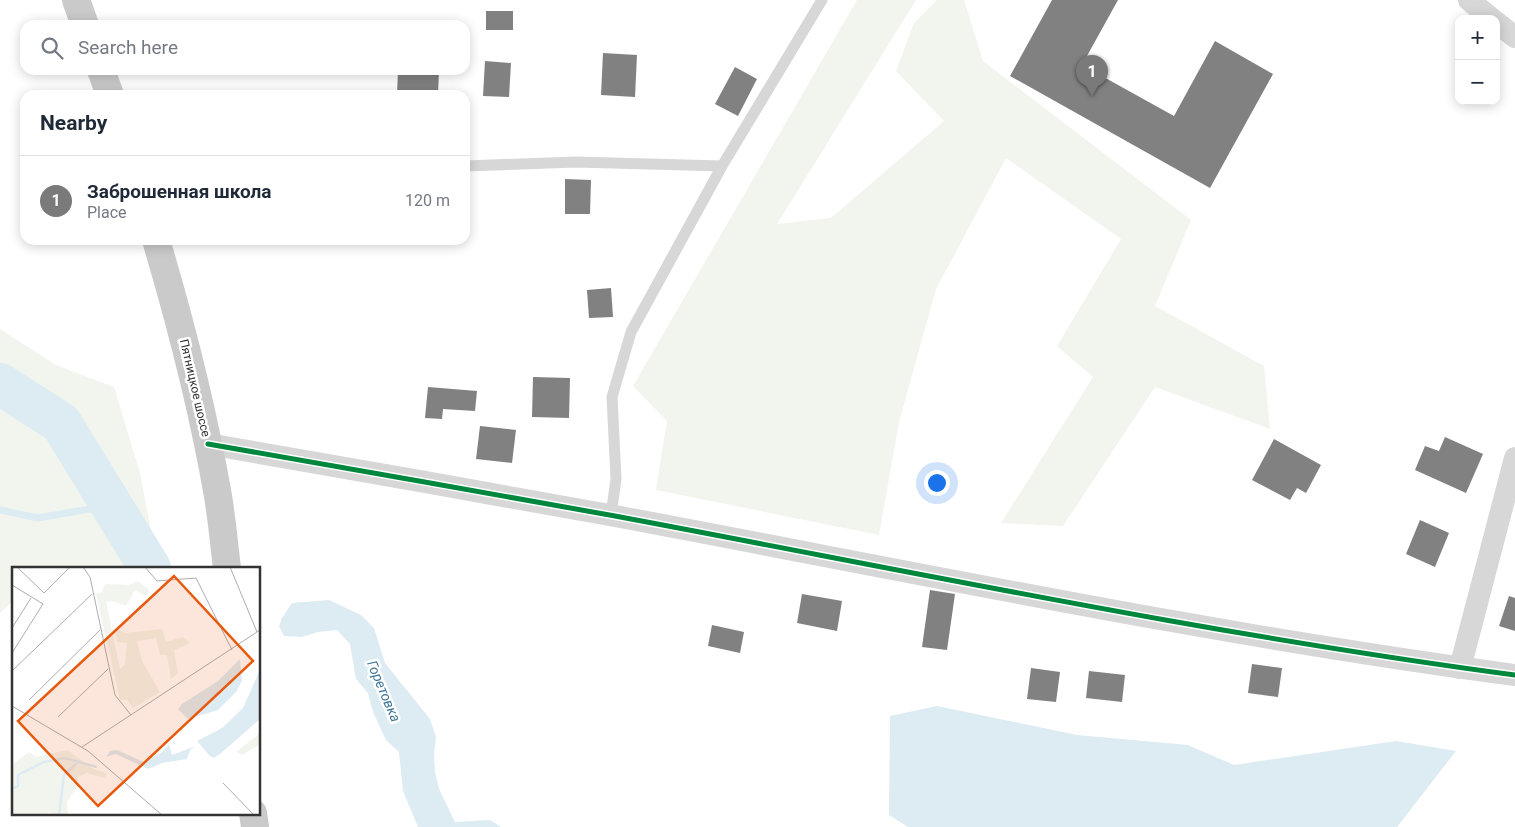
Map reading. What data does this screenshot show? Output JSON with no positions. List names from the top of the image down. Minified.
{"streets":{"main road":["Пятницкое шоссе"]},"water":["Горетовка"],"page":{"map_buttons":["+","−"],"search":"Search here","pins":"1","heading":"Nearby","list":[{"mark":"1","name":"Заброшенная школа","note":"Place","value":"120 m"}]}}
